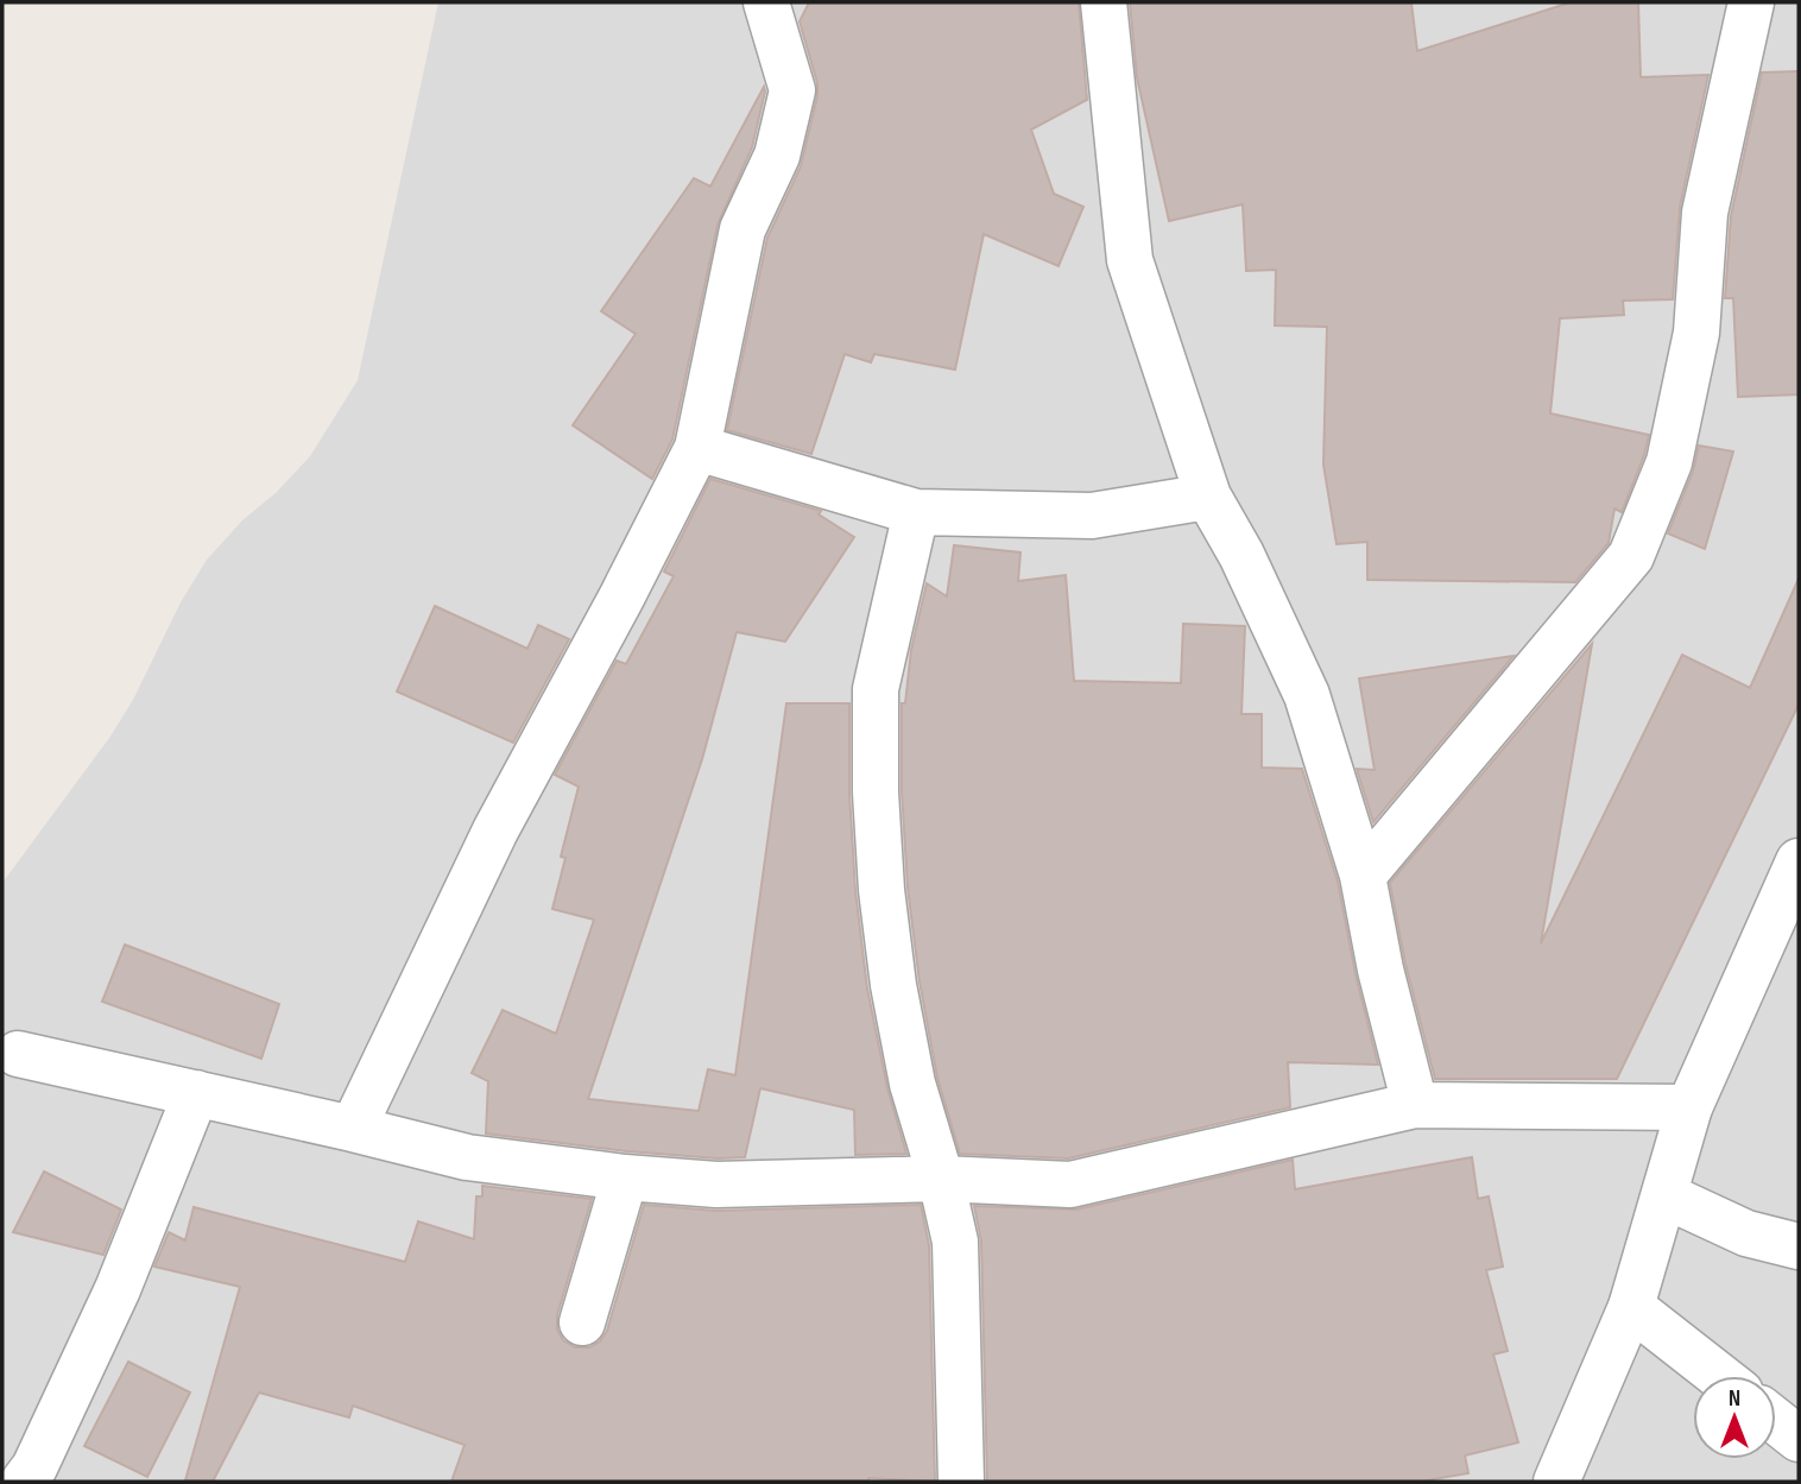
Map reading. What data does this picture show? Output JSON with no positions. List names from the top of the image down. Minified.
{"north":"top"}
